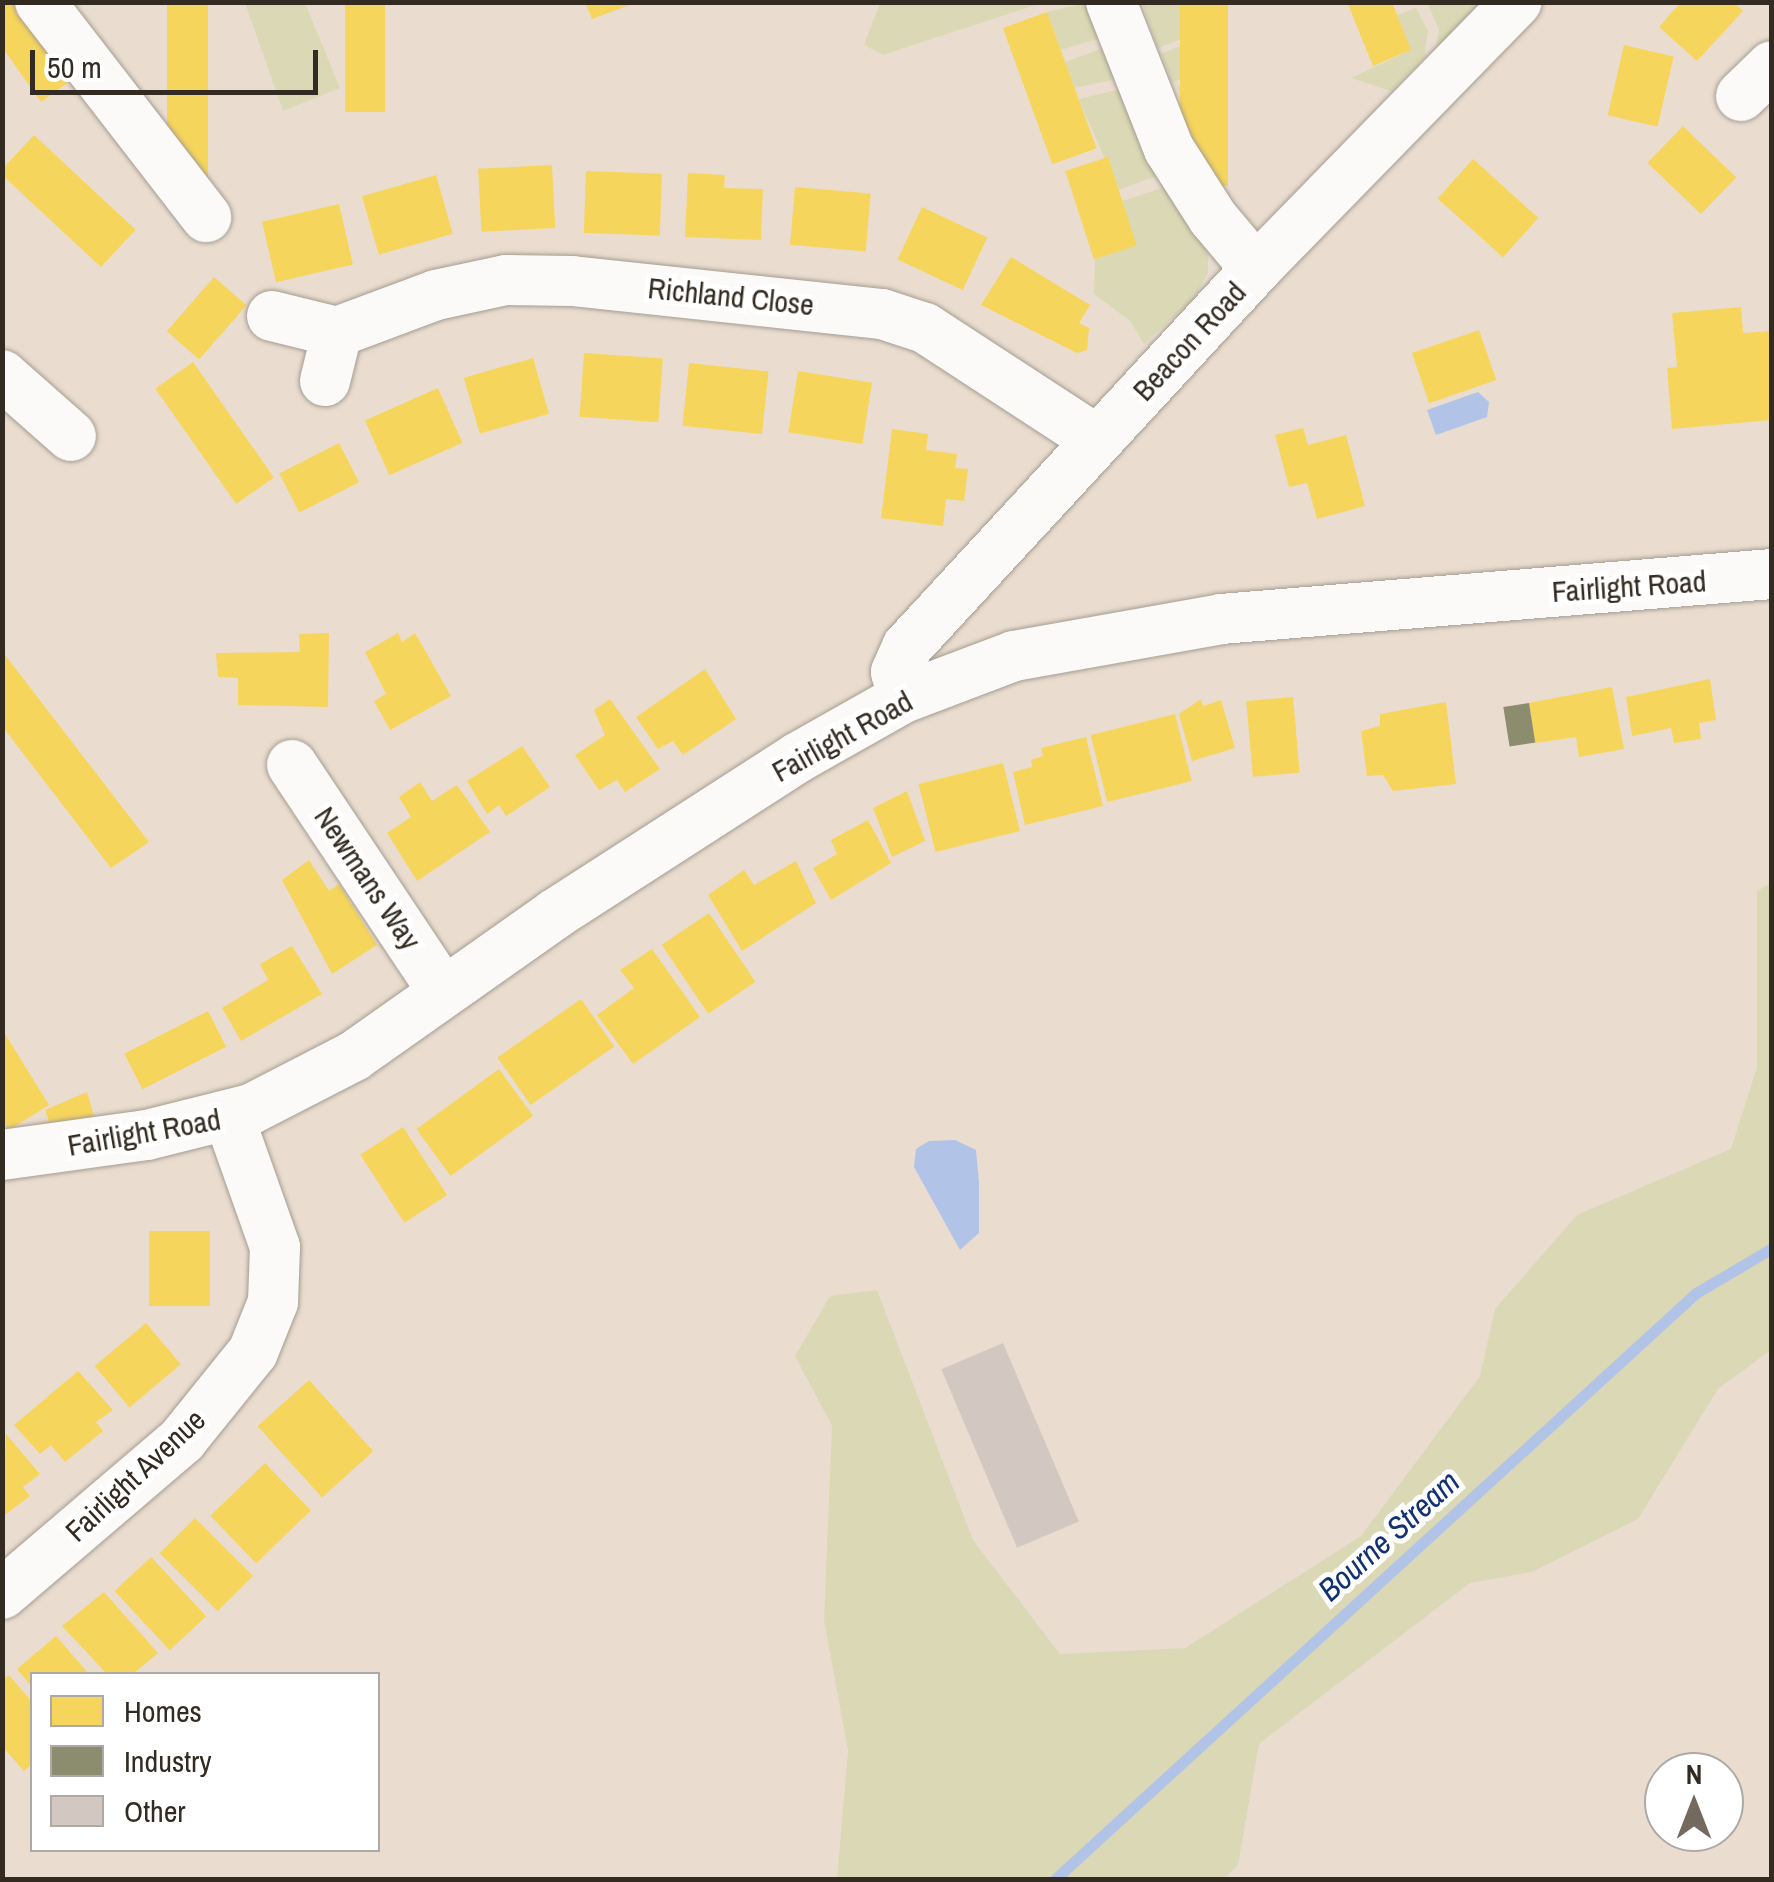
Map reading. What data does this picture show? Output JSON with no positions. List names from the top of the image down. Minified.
{"streets":{"street":["Richland Close","Beacon Road","Fairlight Road","Newmans Way","Fairlight Avenue"]},"crossings":[["Richland Close","Beacon Road"],["Beacon Road","Fairlight Road"],["Fairlight Road","Newmans Way"],["Fairlight Road","Fairlight Avenue"]],"water":["Bourne Stream"],"legend":["Homes","Industry","Other"],"scale_bar":"50 m","north":"top"}
